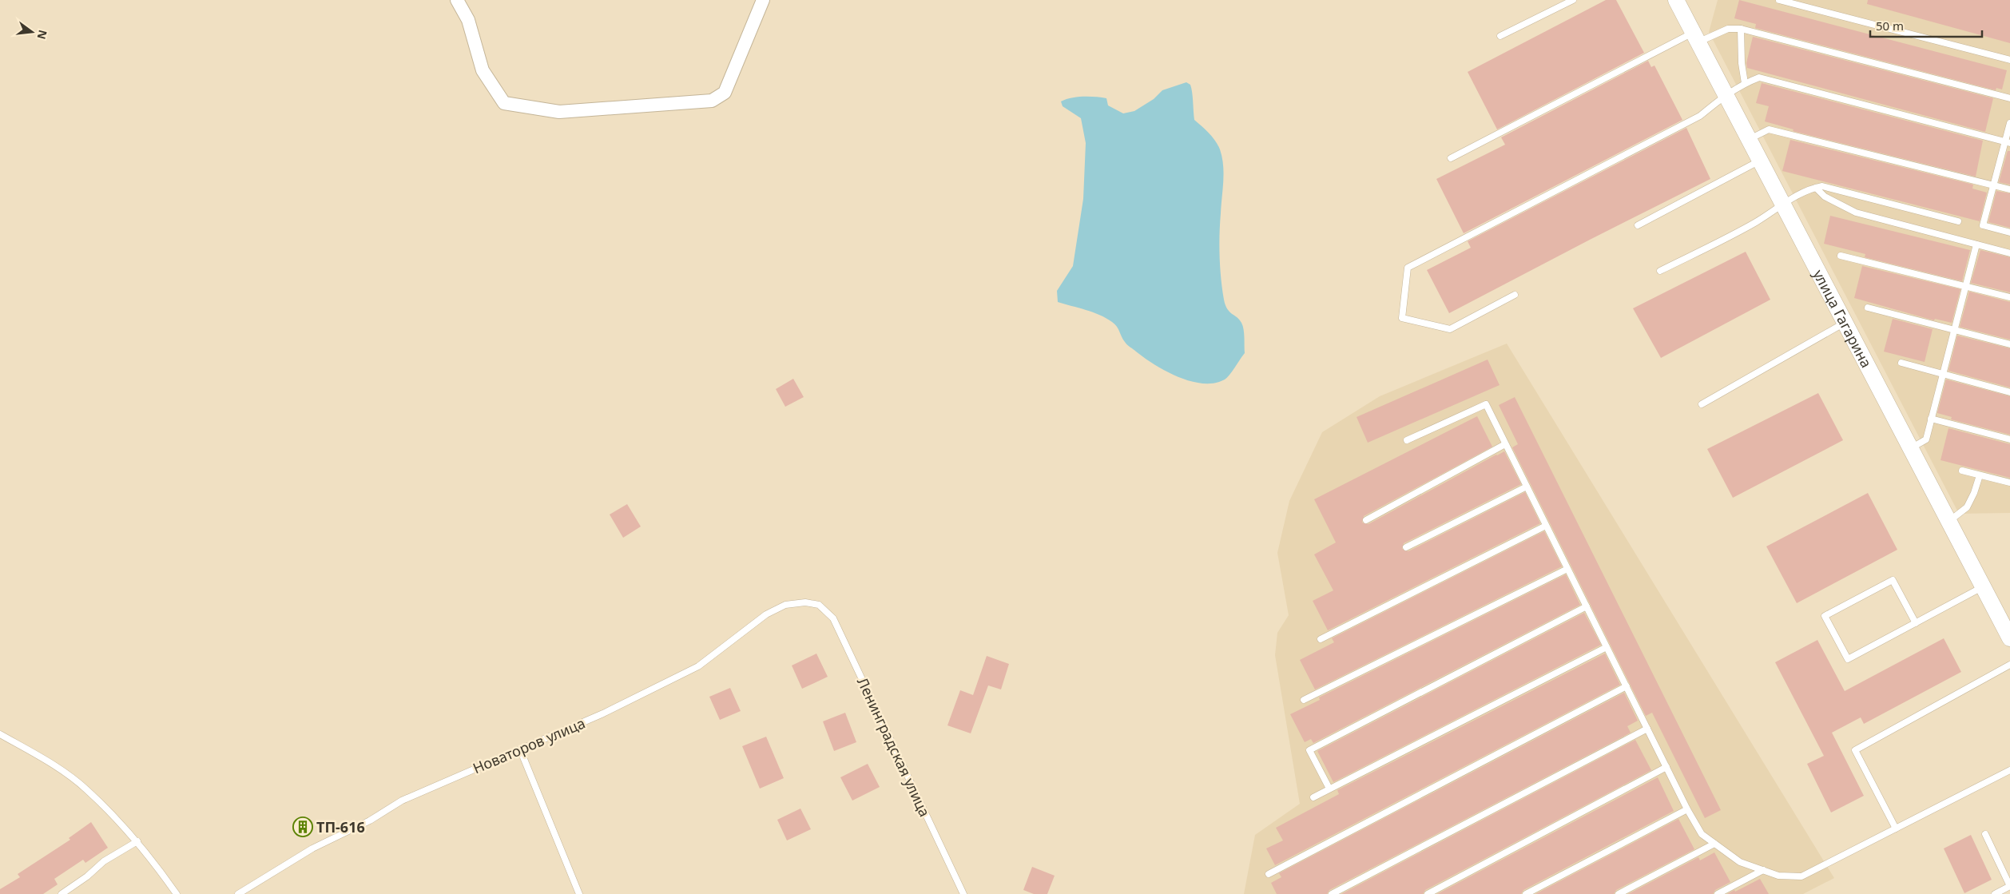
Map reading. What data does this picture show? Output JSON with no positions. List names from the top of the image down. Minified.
{"streets":{"street":["улица Гагарина"],"lane":["Новаторов улица","Ленинградская улица"]},"crossings":[["Новаторов улица","Ленинградская улица"]],"places":{"building":["ТП-616"]},"scale_bar":"50 m","north":"right"}
